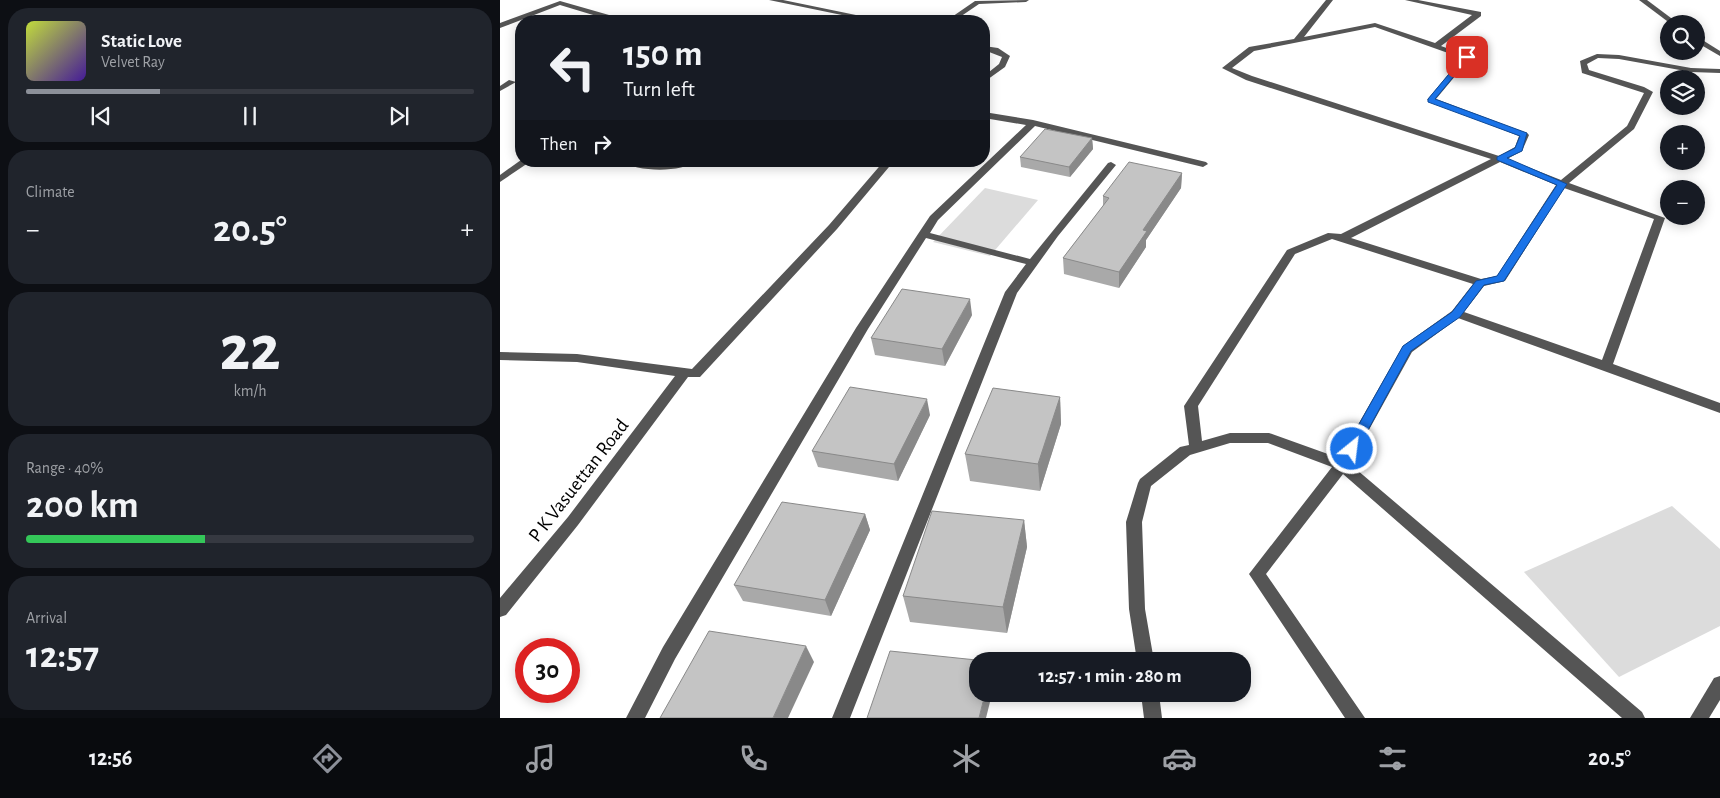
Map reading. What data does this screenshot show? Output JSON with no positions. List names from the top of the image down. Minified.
{"streets":{"street":["P K Vasuettan Road"]},"page":{"map_buttons":["+","−"],"turn":["150 m","Turn left"],"song":["Static Love","Velvet Ray"],"then":"Then","tile":["Climate",["22","km/h"],["Range · 40%","200 km"],["Arrival","12:57"]],"heat":["−","20.5°","+"],"limit":"30","trip":"12:57 · 1 min · 280 m","tabs":["12:56","20.5°"]}}
